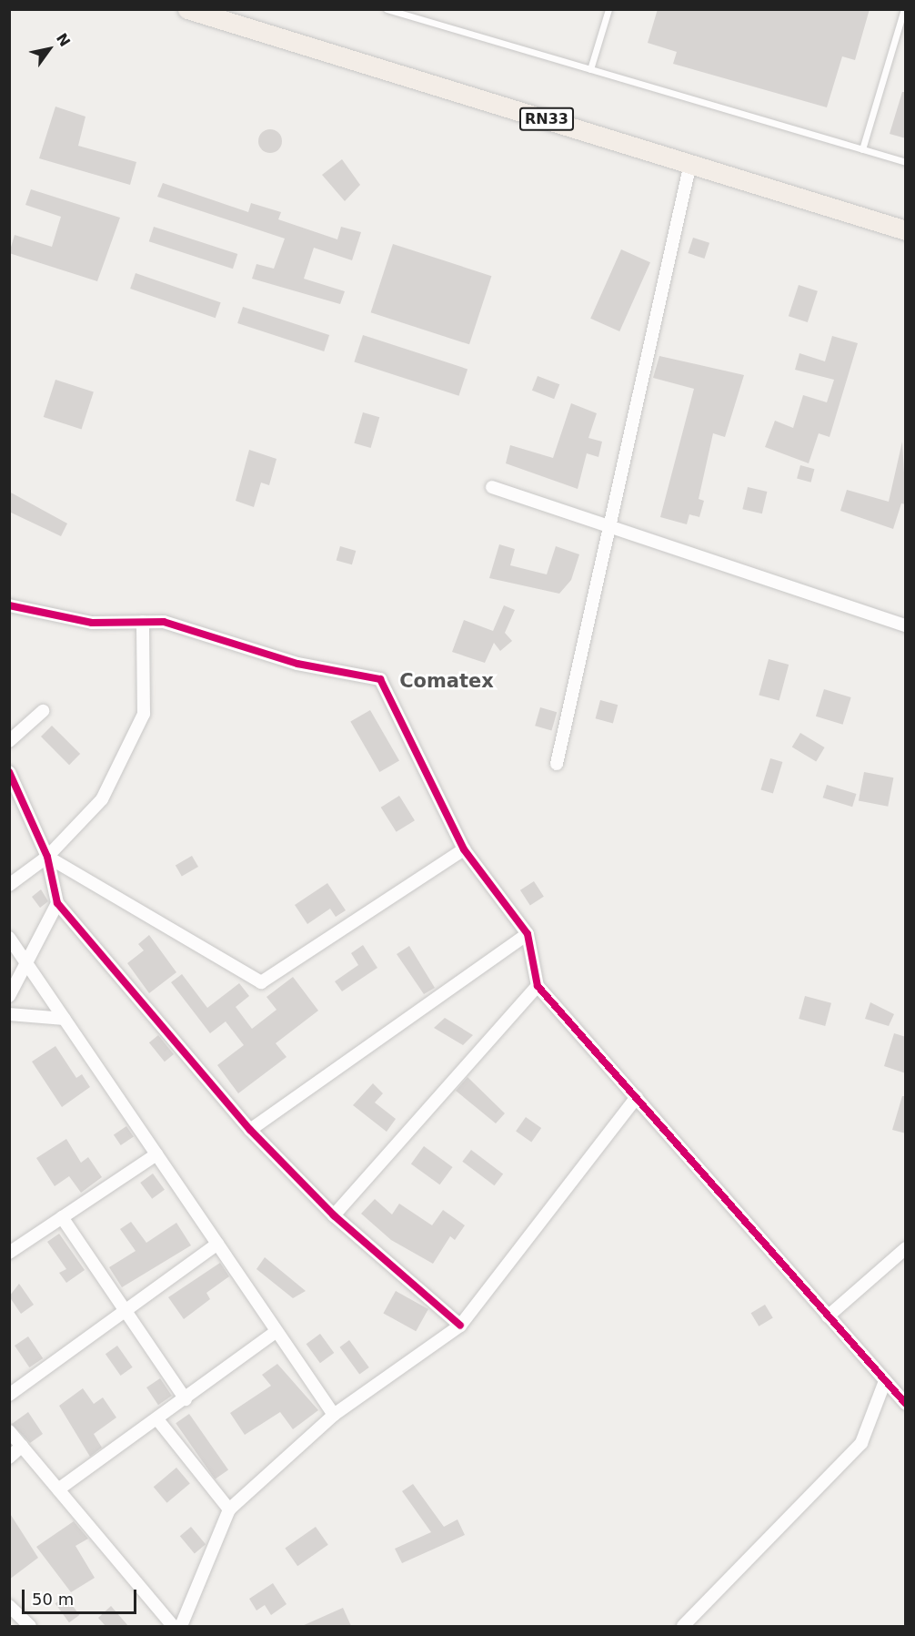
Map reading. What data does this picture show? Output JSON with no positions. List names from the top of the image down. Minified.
{"streets":{"main road":["RN33"]},"districts":["Comatex"],"scale_bar":"50 m","north":"top right"}
